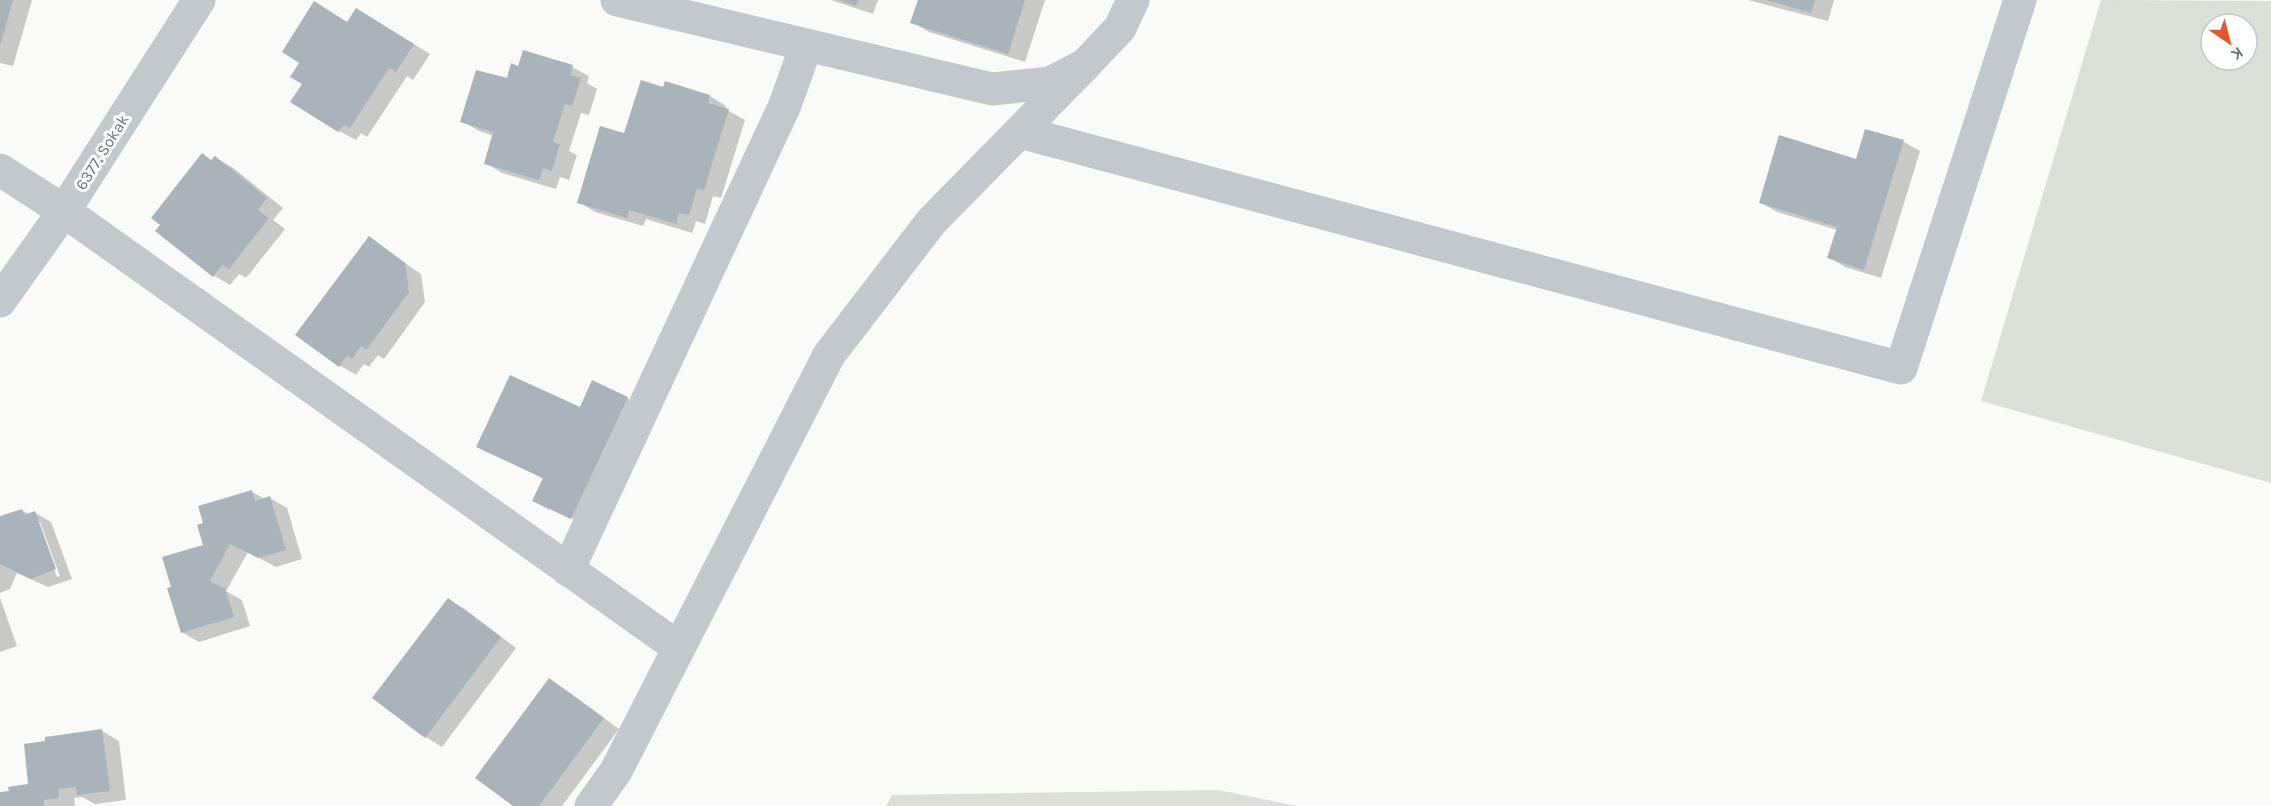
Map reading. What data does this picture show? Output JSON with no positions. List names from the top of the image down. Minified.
{"streets":{"street":["6377. Sokak"]},"north":"bottom right"}
